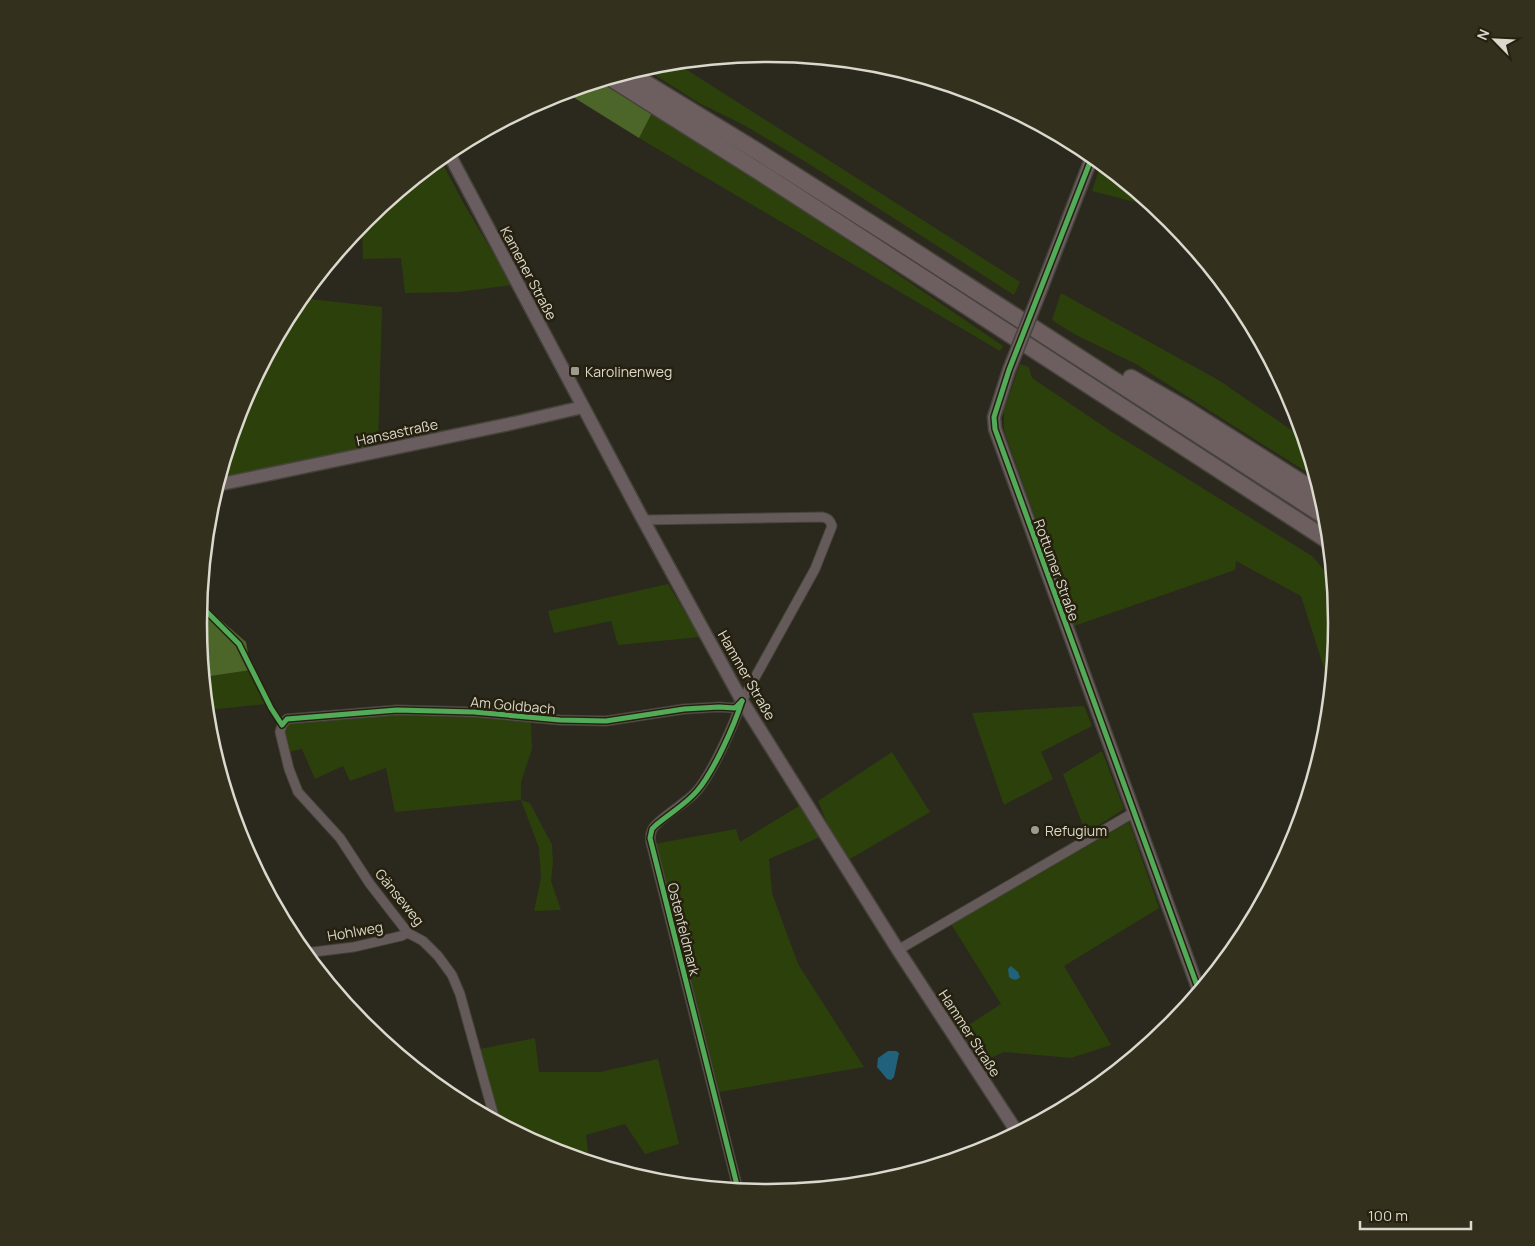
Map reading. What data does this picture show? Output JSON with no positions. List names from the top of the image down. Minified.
{"streets":{"street":["Kamener Straße","Hansastraße","Rottumer Straße","Hammer Straße","Am Goldbach","Gänseweg","Ostenfeldmark","Hohlweg"]},"crossings":[["Kamener Straße","Hansastraße"],["Kamener Straße","Hammer Straße"],["Hansastraße","Hammer Straße"],["Hammer Straße","Am Goldbach"],["Hammer Straße","Ostenfeldmark"],["Am Goldbach","Gänseweg"],["Am Goldbach","Ostenfeldmark"],["Gänseweg","Hohlweg"]],"places":{"transit":["Karolinenweg"],"other":["Refugium"]},"scale_bar":"100 m","north":"top left"}
